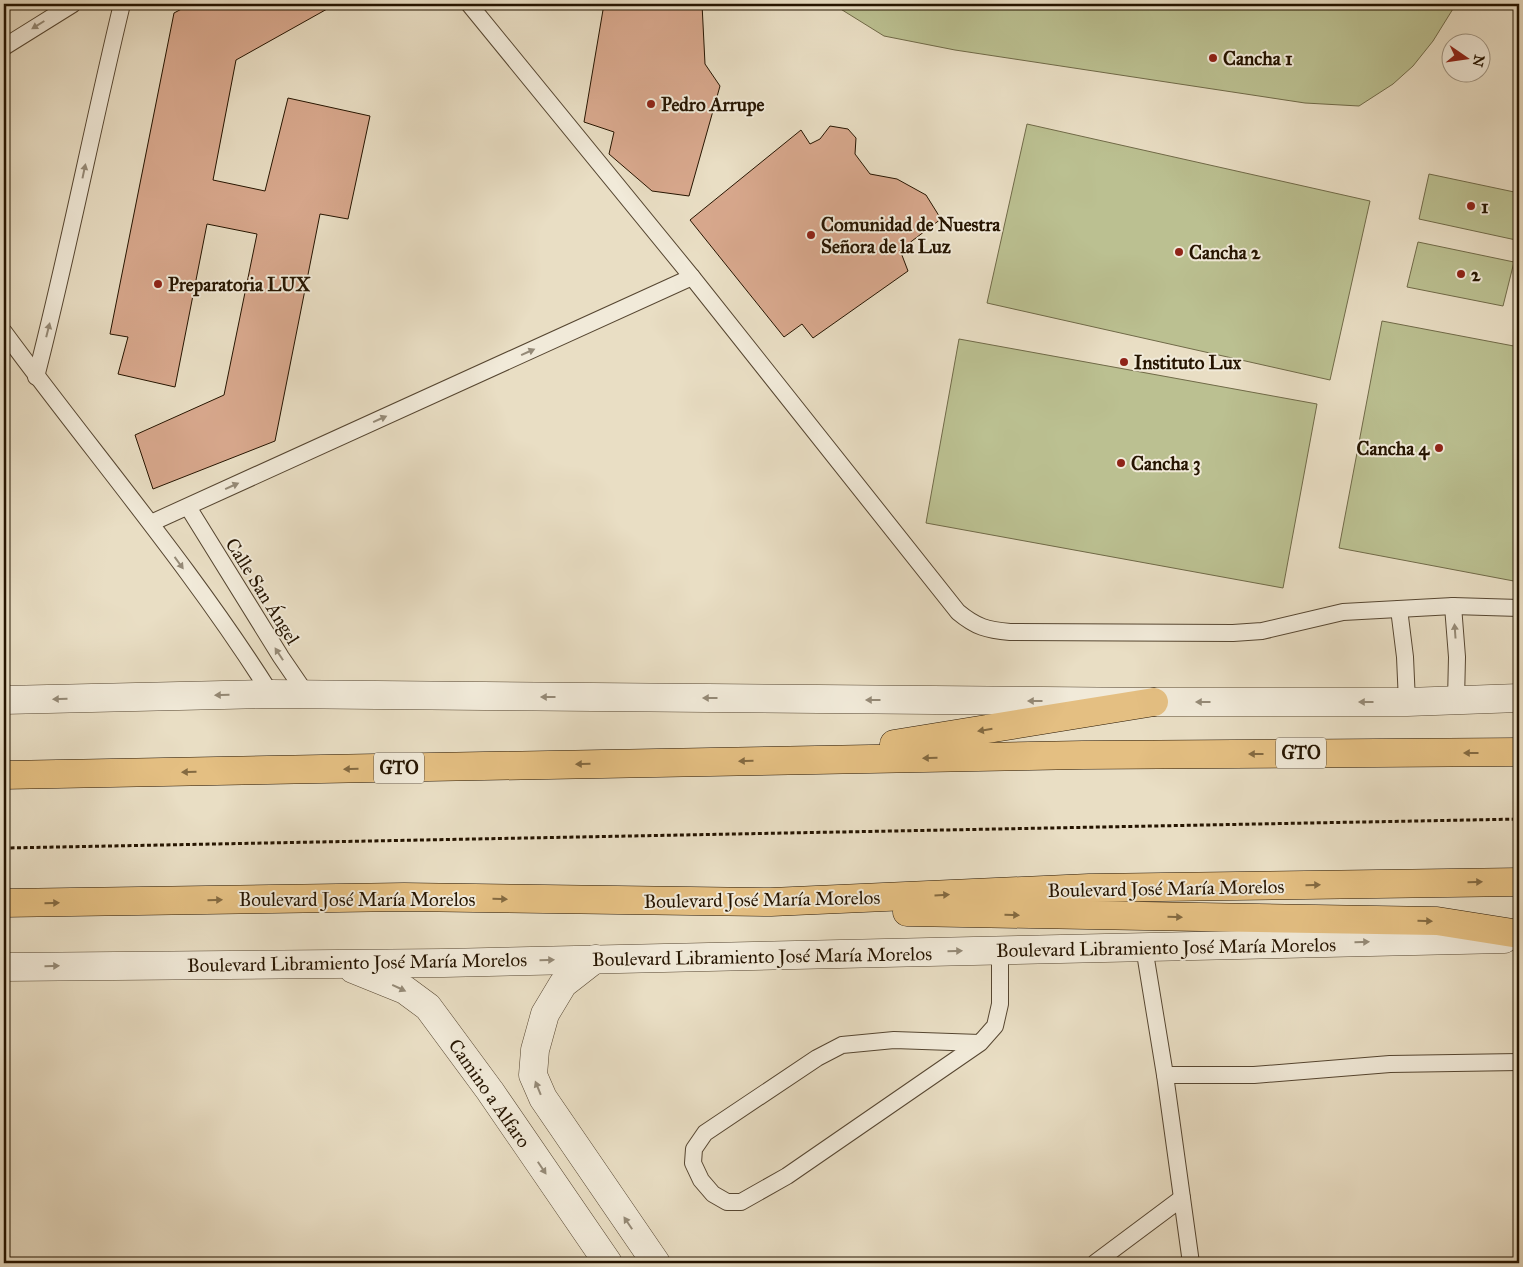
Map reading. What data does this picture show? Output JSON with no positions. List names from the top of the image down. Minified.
{"streets":{"main road":["GTO","Boulevard José María Morelos"],"street":["Boulevard Libramiento José María Morelos","Camino a Alfaro"],"lane":["Calle San Ángel"]},"crossings":[["Boulevard Libramiento José María Morelos","Camino a Alfaro"]],"one_way":["Boulevard Libramiento José María Morelos","Camino a Alfaro"],"places":["Cancha 1","Pedro Arrupe","1","Comunidad de Nuestra Señora de la Luz","Cancha 2","2","Preparatoria LUX","Instituto Lux","Cancha 4","Cancha 3"],"north":"right"}
